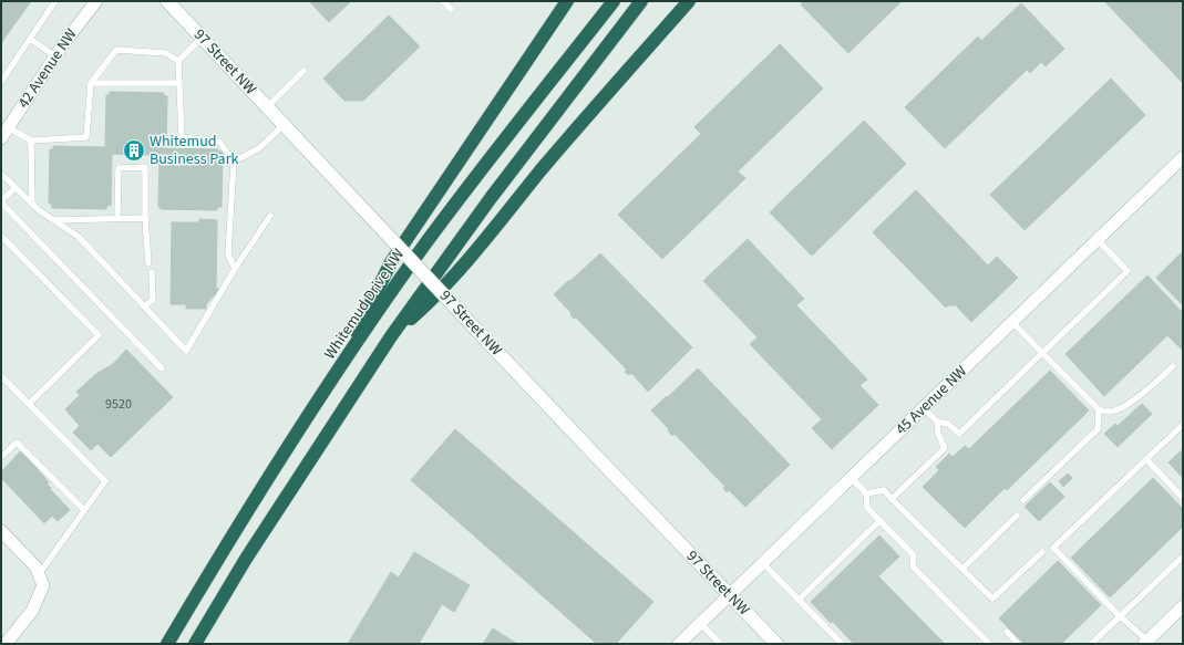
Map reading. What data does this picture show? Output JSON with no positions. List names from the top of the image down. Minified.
{"streets":{"highway":["Whitemud Drive NW"],"street":["97 Street NW","42 Avenue NW","45 Avenue NW"]},"crossings":[["97 Street NW","45 Avenue NW"]],"places":{"building":["Whitemud Business Park"]},"house_numbers":["9520"]}
